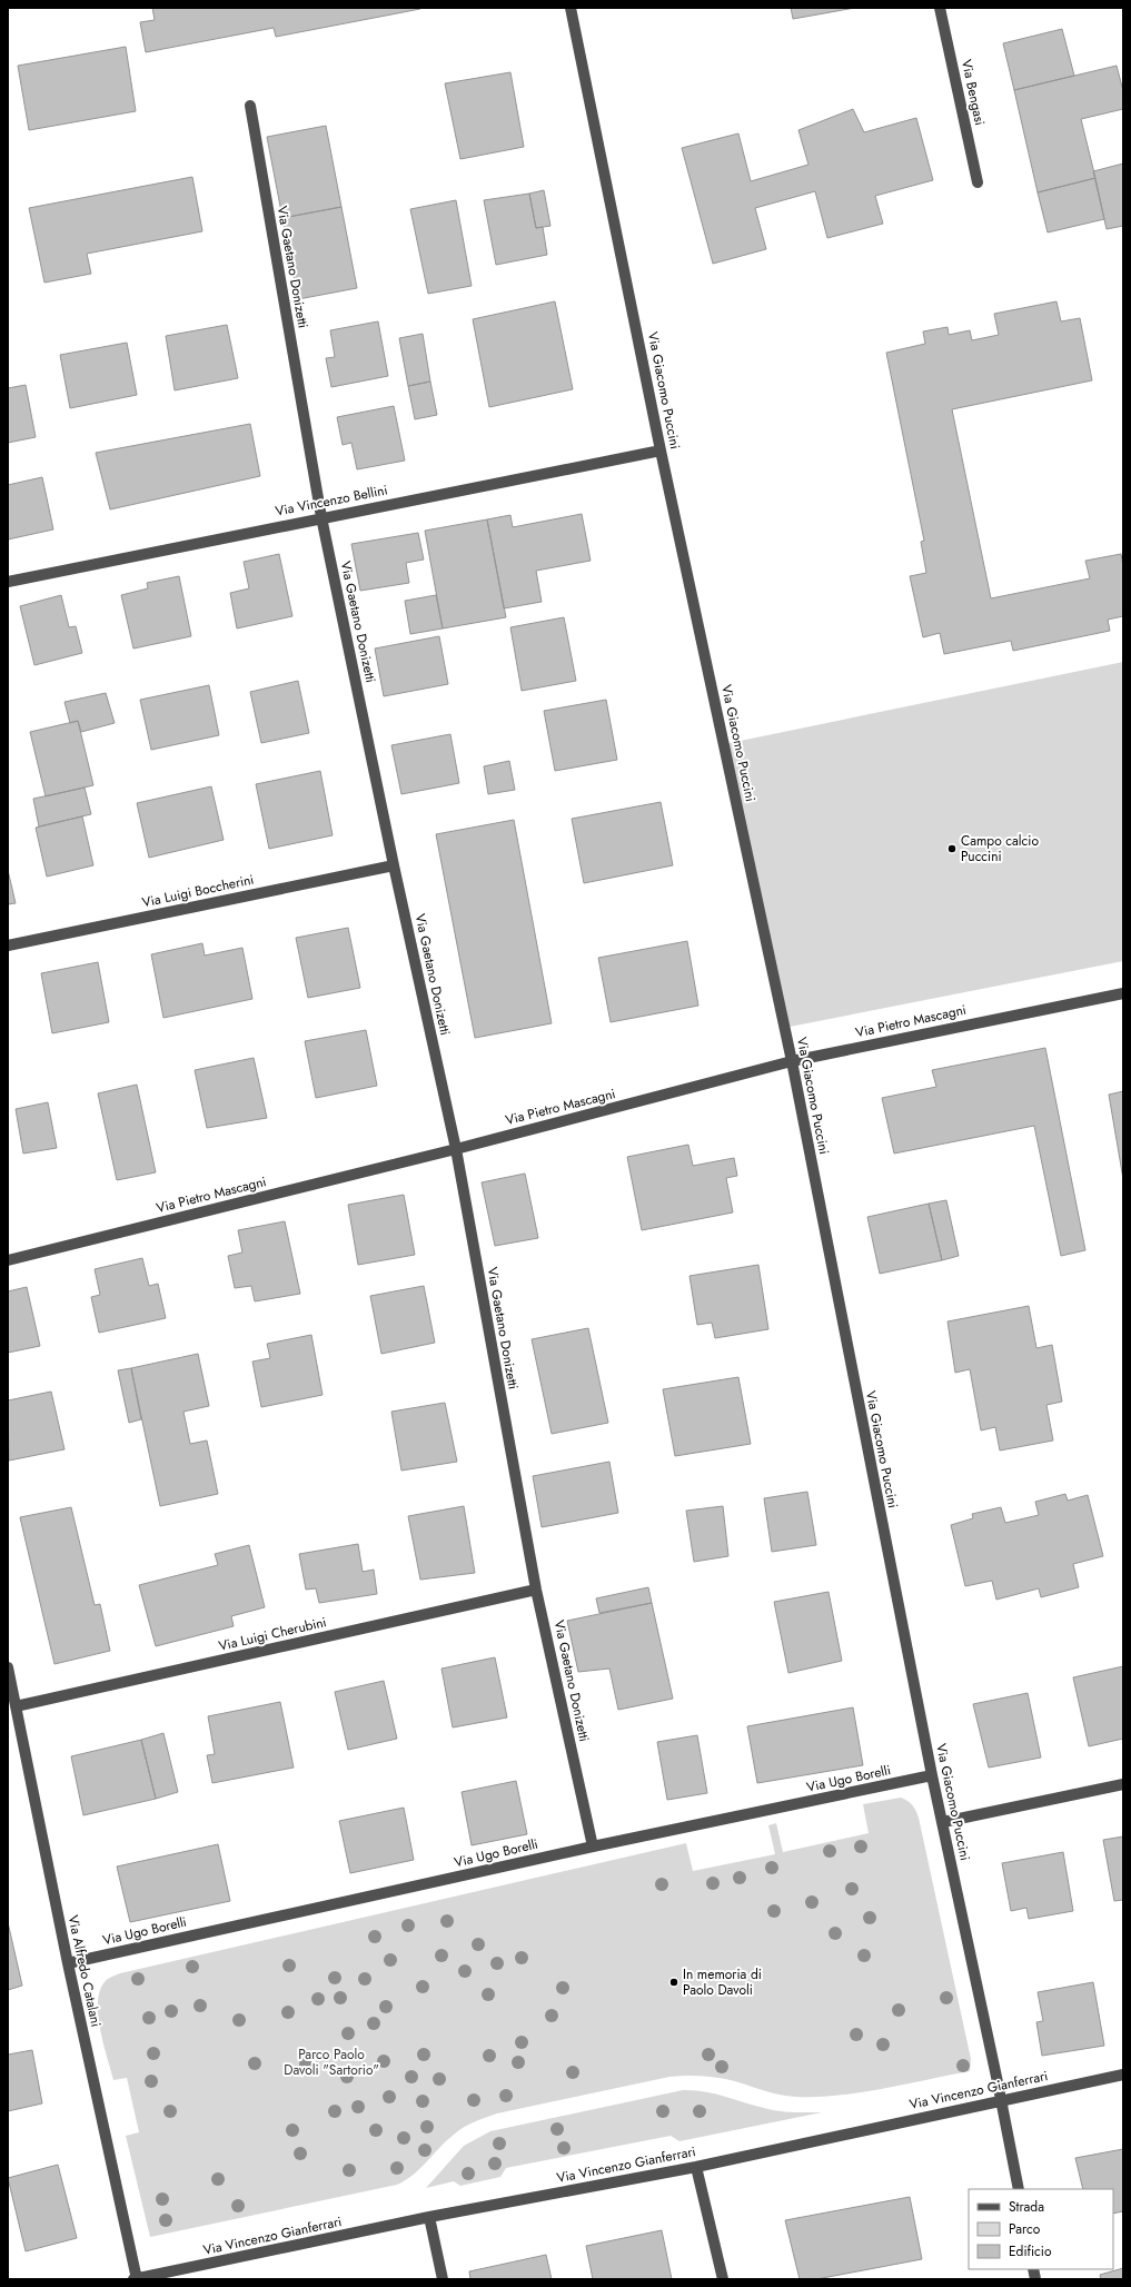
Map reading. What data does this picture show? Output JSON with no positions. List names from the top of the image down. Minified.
{"streets":{"street":["Via Bengasi","Via Gaetano Donizetti","Via Giacomo Puccini","Via Vincenzo Bellini","Via Luigi Boccherini","Via Pietro Mascagni","Via Luigi Cherubini","Via Ugo Borelli","Via Alfredo Catalani","Via Vincenzo Gianferrari"]},"crossings":[["Via Gaetano Donizetti","Via Vincenzo Bellini"],["Via Gaetano Donizetti","Via Luigi Boccherini"],["Via Gaetano Donizetti","Via Pietro Mascagni"],["Via Gaetano Donizetti","Via Luigi Cherubini"],["Via Gaetano Donizetti","Via Ugo Borelli"],["Via Giacomo Puccini","Via Vincenzo Bellini"],["Via Giacomo Puccini","Via Pietro Mascagni"],["Via Giacomo Puccini","Via Ugo Borelli"],["Via Giacomo Puccini","Via Vincenzo Gianferrari"],["Via Luigi Cherubini","Via Alfredo Catalani"],["Via Ugo Borelli","Via Alfredo Catalani"],["Via Alfredo Catalani","Via Vincenzo Gianferrari"]],"parks":["Parco Paolo Davoli \"Sartorio\""],"places":["Campo calcio Puccini","In memoria di Paolo Davoli"],"legend":["Strada","Parco","Edificio"]}
